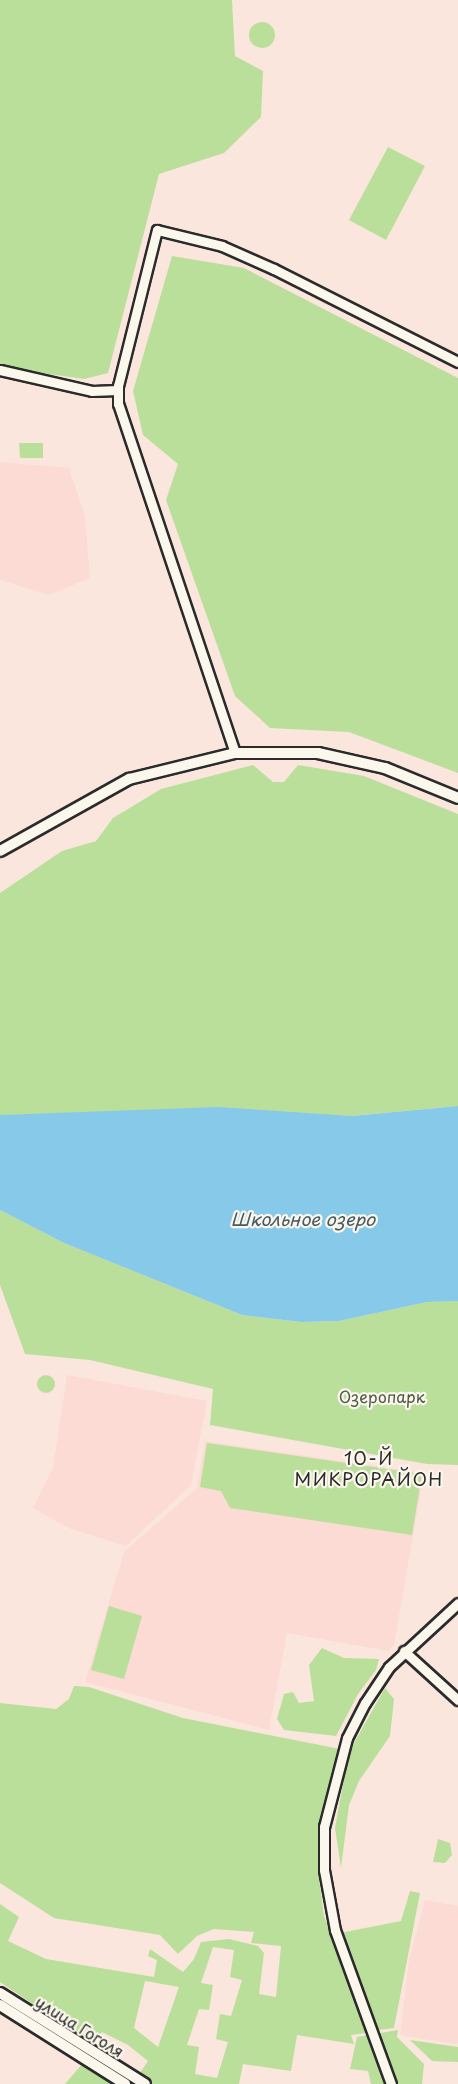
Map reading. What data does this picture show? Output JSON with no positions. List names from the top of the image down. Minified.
{"streets":{"street":["улица Гоголя"]},"districts":["10-Й МИКРОРАЙОН"],"water":["Школьное озеро"],"parks":["Озеропарк"]}
